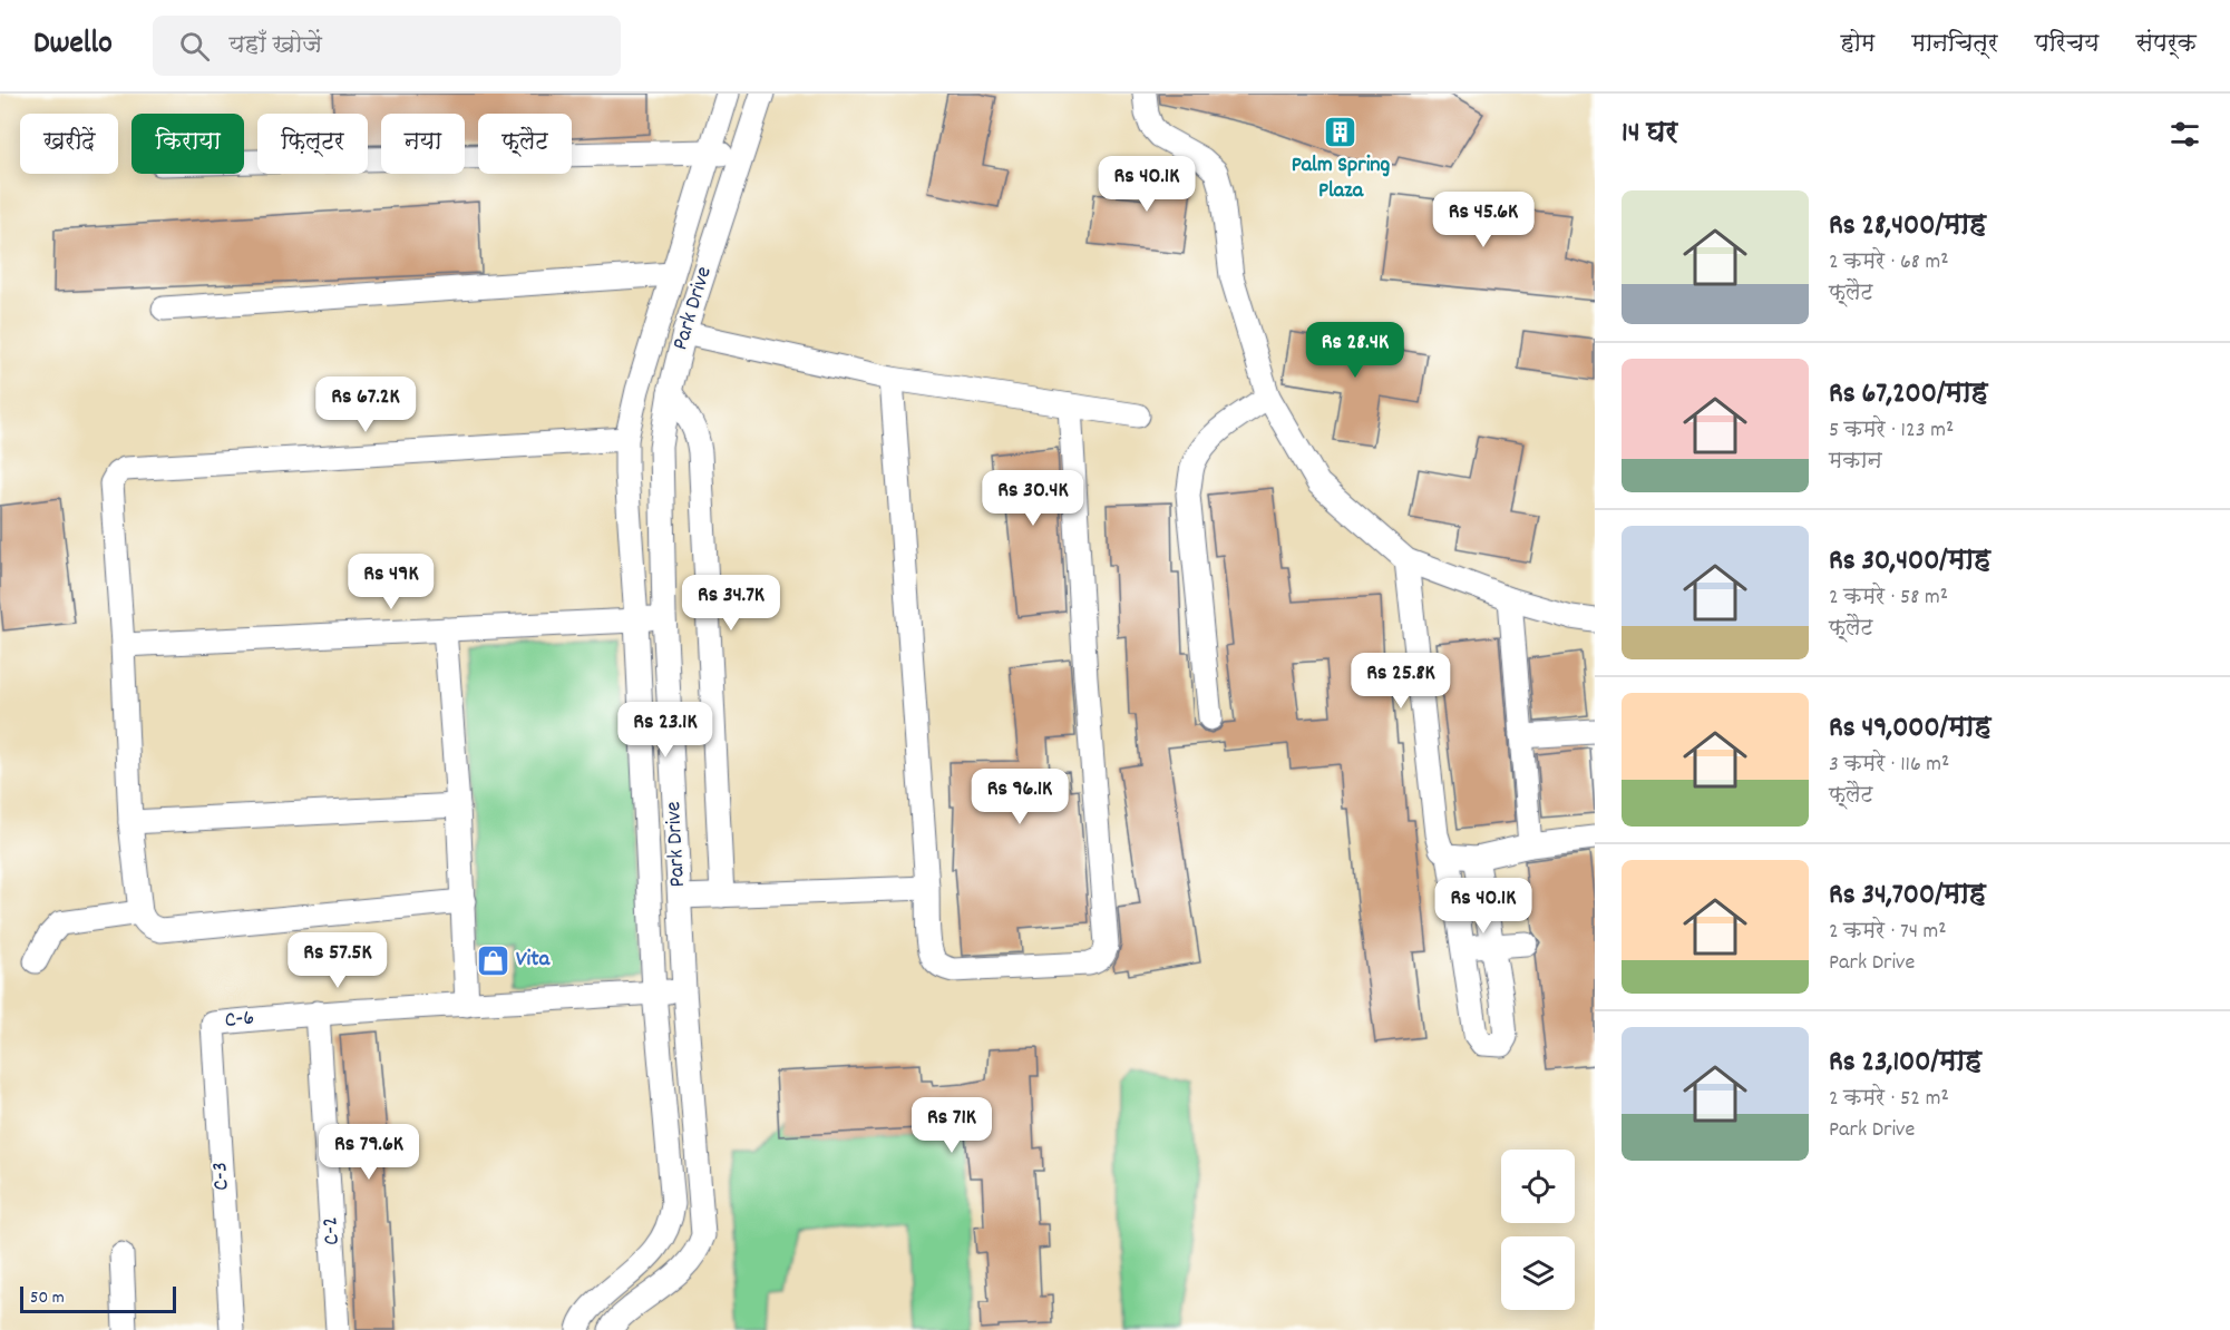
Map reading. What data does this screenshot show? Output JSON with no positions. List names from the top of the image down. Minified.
{"streets":{"street":["Park Drive","C-6","C-3","C-2"]},"crossings":[["Park Drive","C-6"],["C-6","C-3"],["C-6","C-2"]],"places":{"building":["Palm Spring Plaza"],"shop":["Vita"]},"scale_bar":"50 m","page":{"header":"Dwello","search":"यहाँ खोजें","nav":["होम","मानचित्र","परिचय","संपर्क"],"heading":"14 घर","chip":["खरीदें","किराया","फ़िल्टर","नया","फ़्लैट"],"price":["Rs 40.1K","Rs 45.6K","Rs 28.4K","Rs 67.2K","Rs 30.4K","Rs 49K","Rs 34.7K","Rs 25.8K","Rs 23.1K","Rs 96.1K","Rs 40.1K","Rs 57.5K","Rs 71K","Rs 79.6K"],"list":[{"name":"Rs 28,400/माह","note":"2 कमरे · 68 m² · फ़्लैट"},{"name":"Rs 67,200/माह","note":"5 कमरे · 123 m² · मकान"},{"name":"Rs 30,400/माह","note":"2 कमरे · 58 m² · फ़्लैट"},{"name":"Rs 49,000/माह","note":"3 कमरे · 116 m² · फ़्लैट"},{"name":"Rs 34,700/माह","note":"2 कमरे · 74 m² · Park Drive"},{"name":"Rs 23,100/माह","note":"2 कमरे · 52 m² · Park Drive"}],"scale":"50 m"}}
